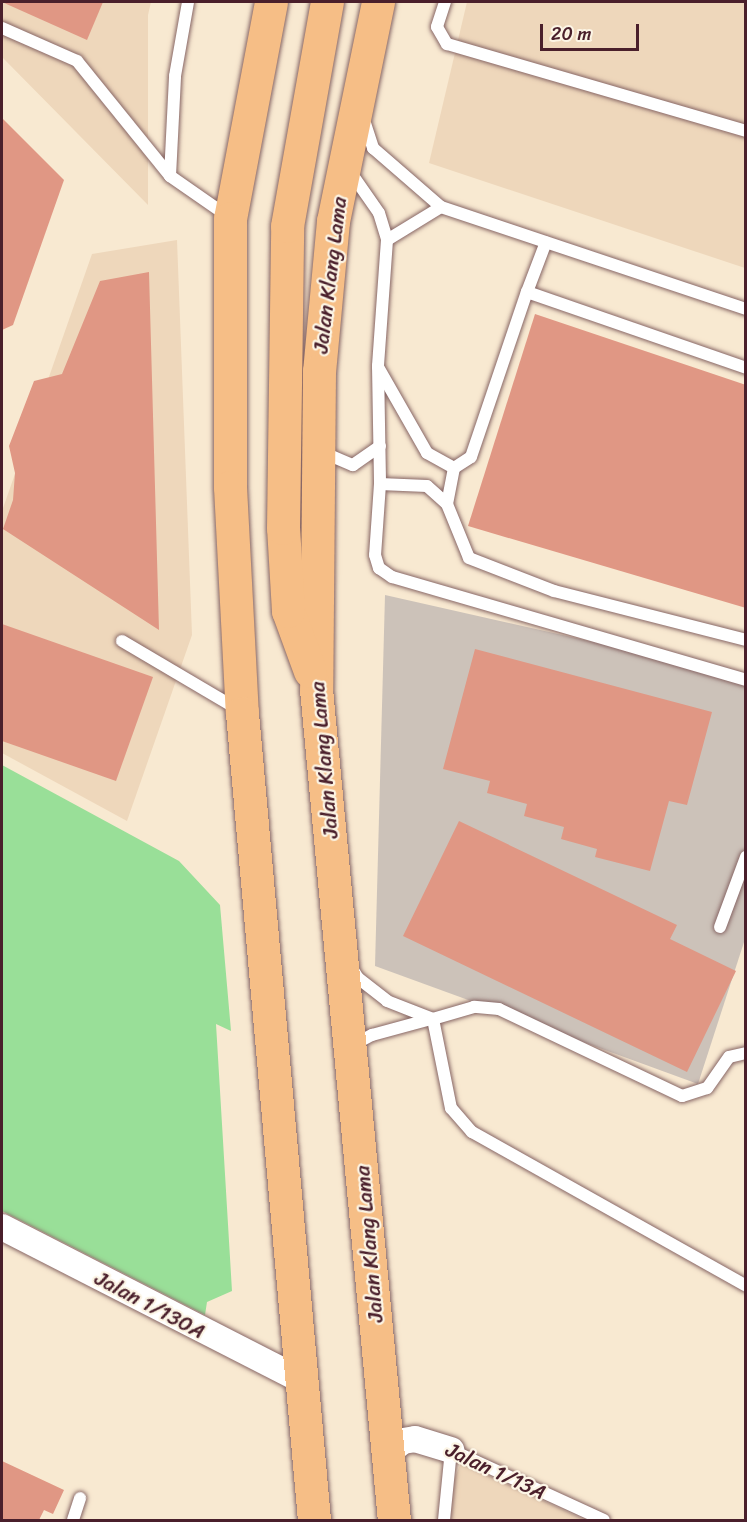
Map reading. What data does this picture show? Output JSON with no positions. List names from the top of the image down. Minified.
{"streets":{"main road":["Jalan Klang Lama"],"street":["Jalan 1/130A","Jalan 1/13A"]},"crossings":[["Jalan Klang Lama","Jalan 1/13A"]],"scale_bar":"20 m"}
